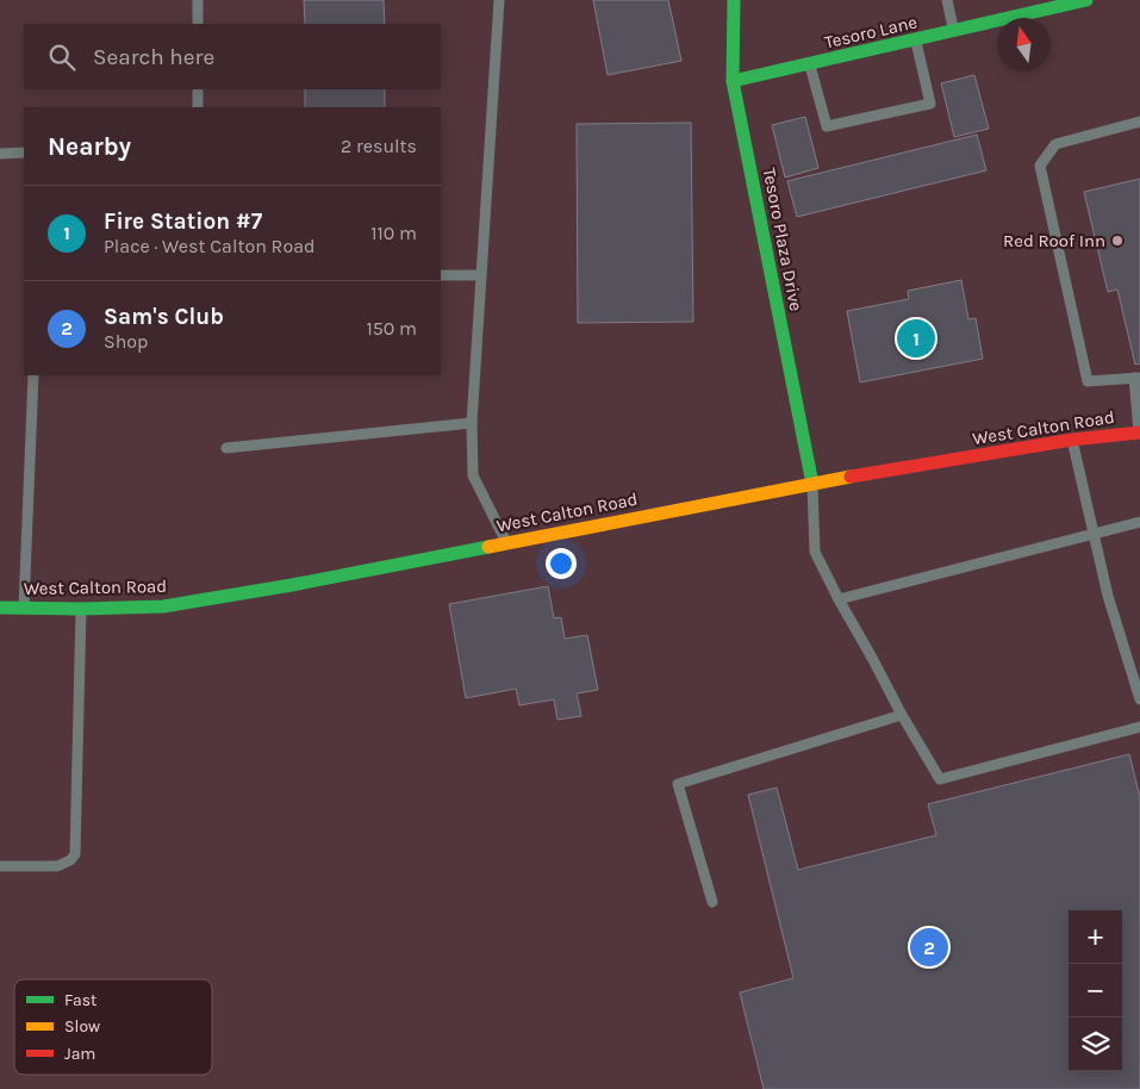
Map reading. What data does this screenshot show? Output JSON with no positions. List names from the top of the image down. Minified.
{"streets":{"main road":["Tesoro Lane","Tesoro Plaza Drive","West Calton Road"]},"crossings":[["Tesoro Lane","Tesoro Plaza Drive"],["Tesoro Plaza Drive","West Calton Road"]],"places":["Red Roof Inn"],"legend":["Fast","Slow","Jam"],"north":"top","page":{"search":"Search here","heading":["Nearby","2 results"],"list":[{"mark":"1","name":"Fire Station #7","note":"Place · West Calton Road","value":"110 m"},{"mark":"2","name":"Sam's Club","note":"Shop","value":"150 m"}],"pins":["1","2"],"map_buttons":["+","−"]}}
